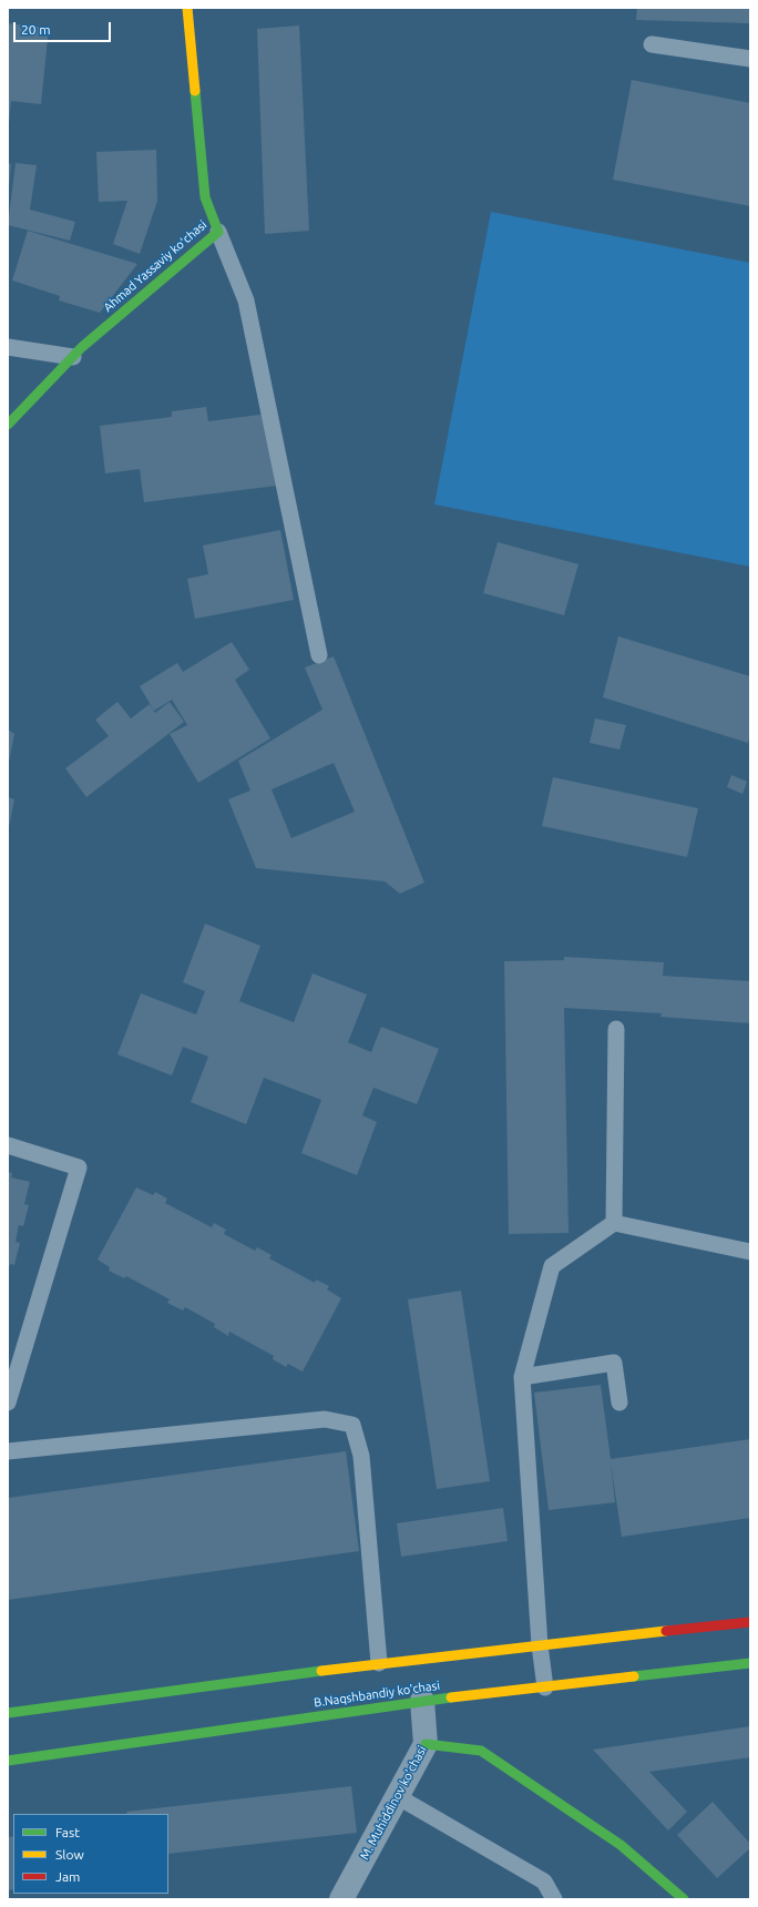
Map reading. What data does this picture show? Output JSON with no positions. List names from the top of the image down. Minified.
{"streets":{"main road":["Ahmad Yassaviy koʻchasi","B.Naqshbandiy ko'chasi"],"street":["M. Muhiddinov ko'chasi"]},"crossings":[["B.Naqshbandiy ko'chasi","M. Muhiddinov ko'chasi"]],"legend":["Fast","Slow","Jam"],"scale_bar":"20 m"}
